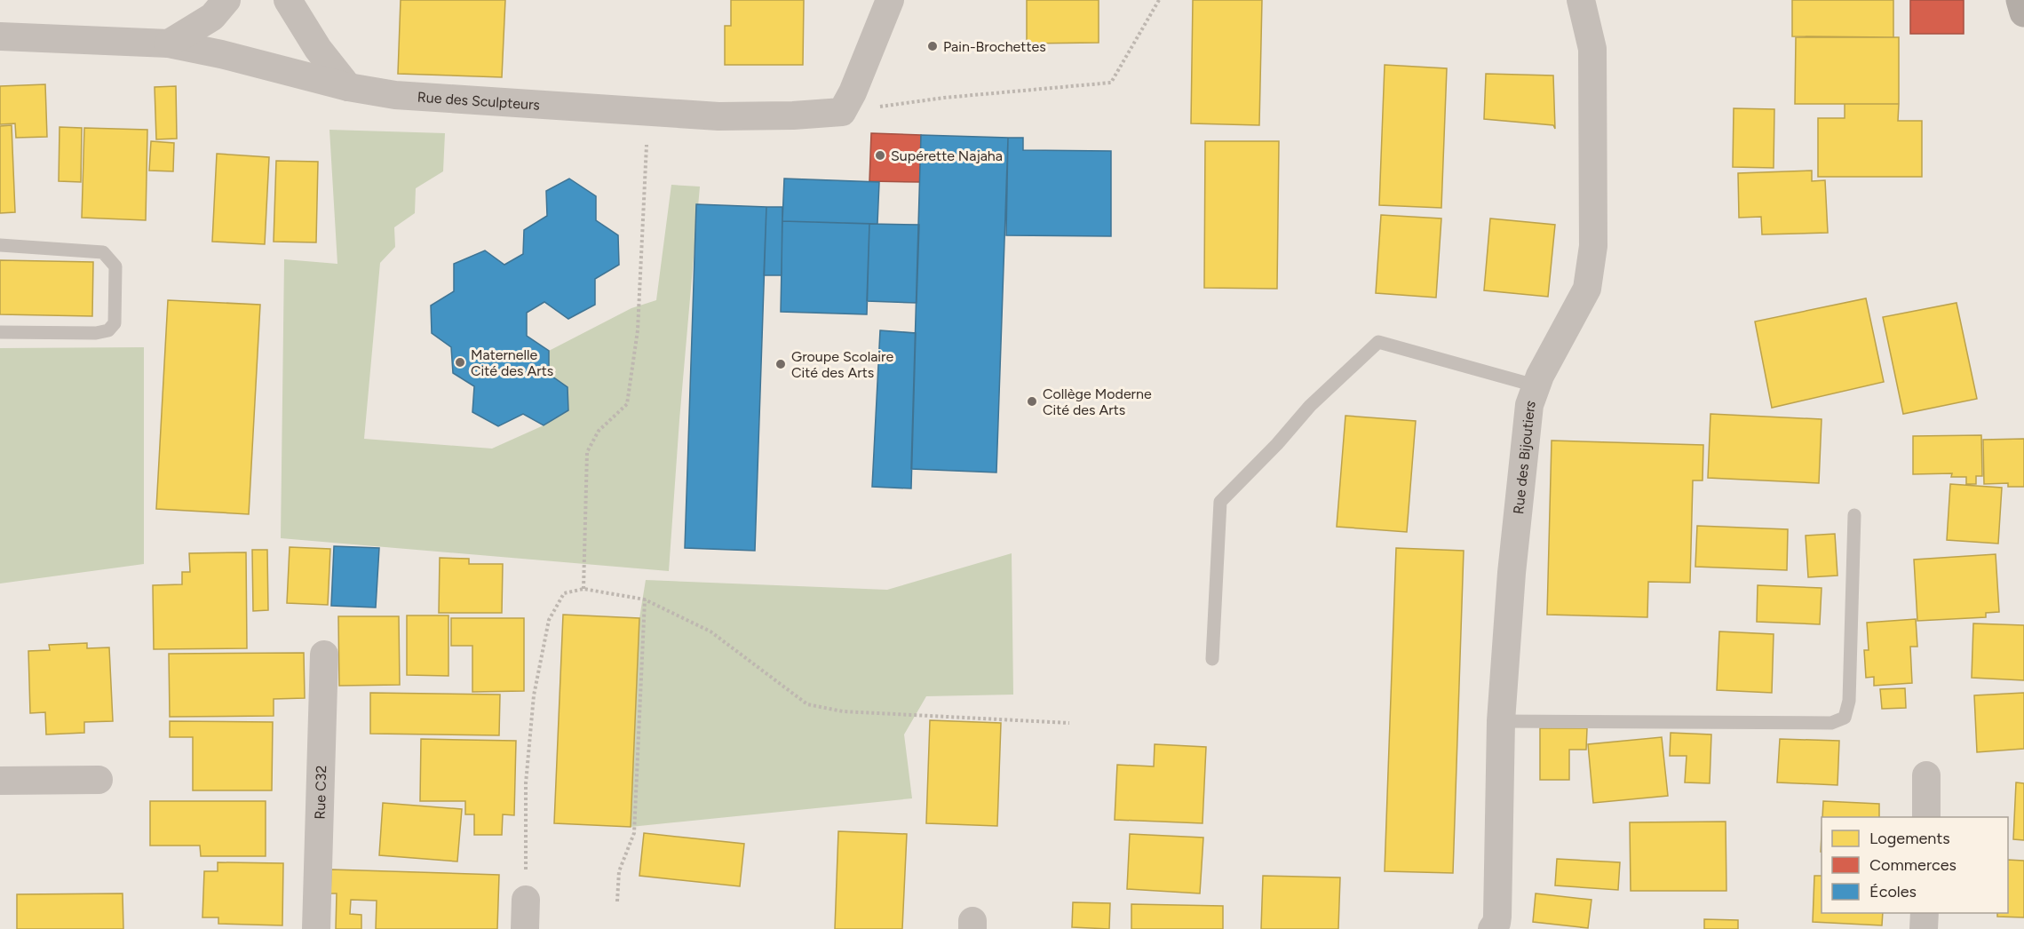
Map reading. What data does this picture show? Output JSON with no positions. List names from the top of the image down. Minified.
{"streets":{"street":["Rue des Sculpteurs","Rue des Bijoutiers","Rue C32"]},"places":["Pain-Brochettes","Supérette Najaha","Maternelle Cité des Arts","Groupe Scolaire Cité des Arts","Collège Moderne Cité des Arts"],"legend":["Logements","Commerces","Écoles"]}
